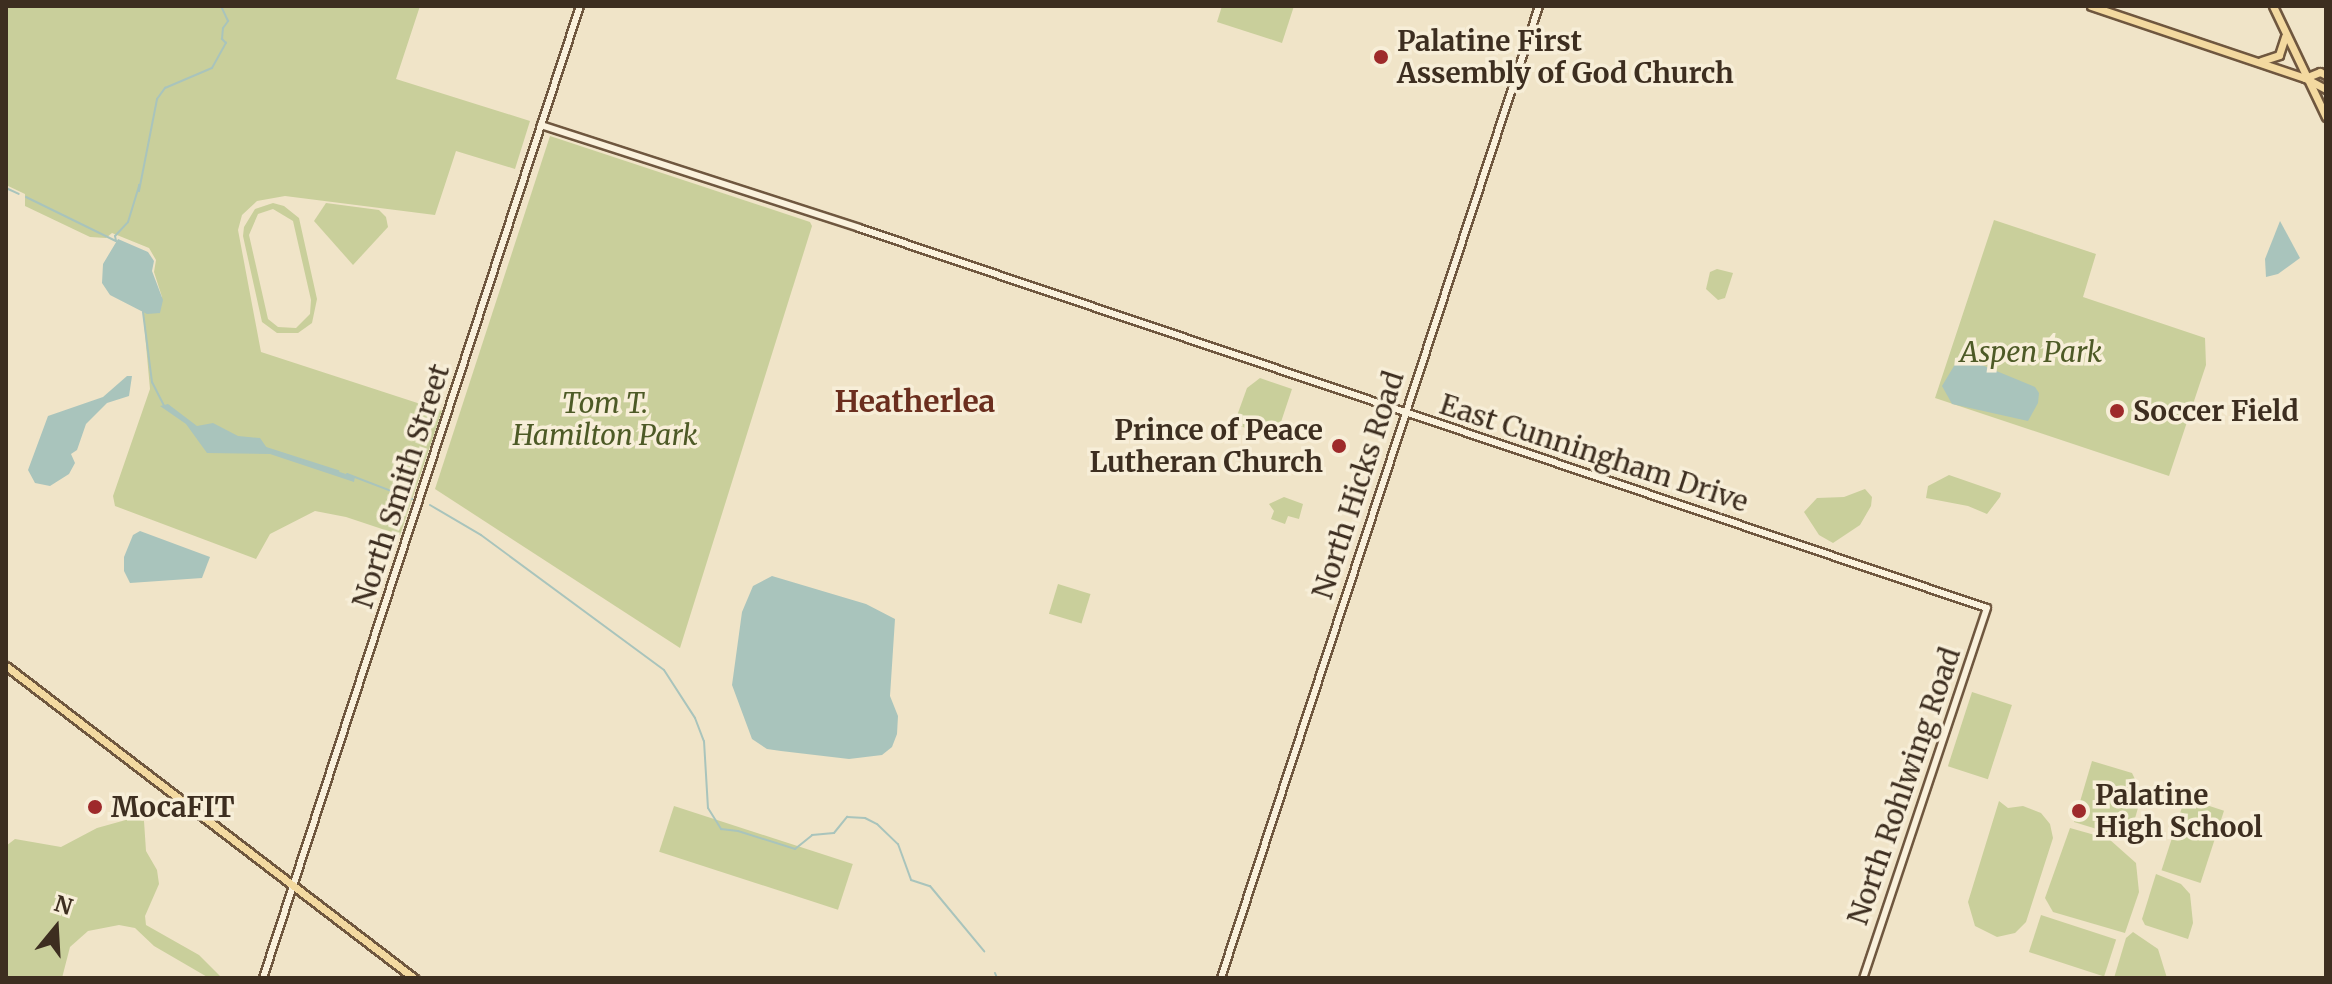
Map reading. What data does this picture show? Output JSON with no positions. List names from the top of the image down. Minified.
{"streets":{"street":["East Cunningham Drive","North Hicks Road","North Smith Street","North Rohlwing Road"]},"crossings":[["East Cunningham Drive","North Hicks Road"],["East Cunningham Drive","North Smith Street"],["East Cunningham Drive","North Rohlwing Road"]],"districts":["Heatherlea"],"parks":["Aspen Park","Tom T. Hamilton Park"],"places":["Palatine First Assembly of God Church","Soccer Field","Prince of Peace Lutheran Church","MocaFIT","Palatine High School"],"north":"top"}
